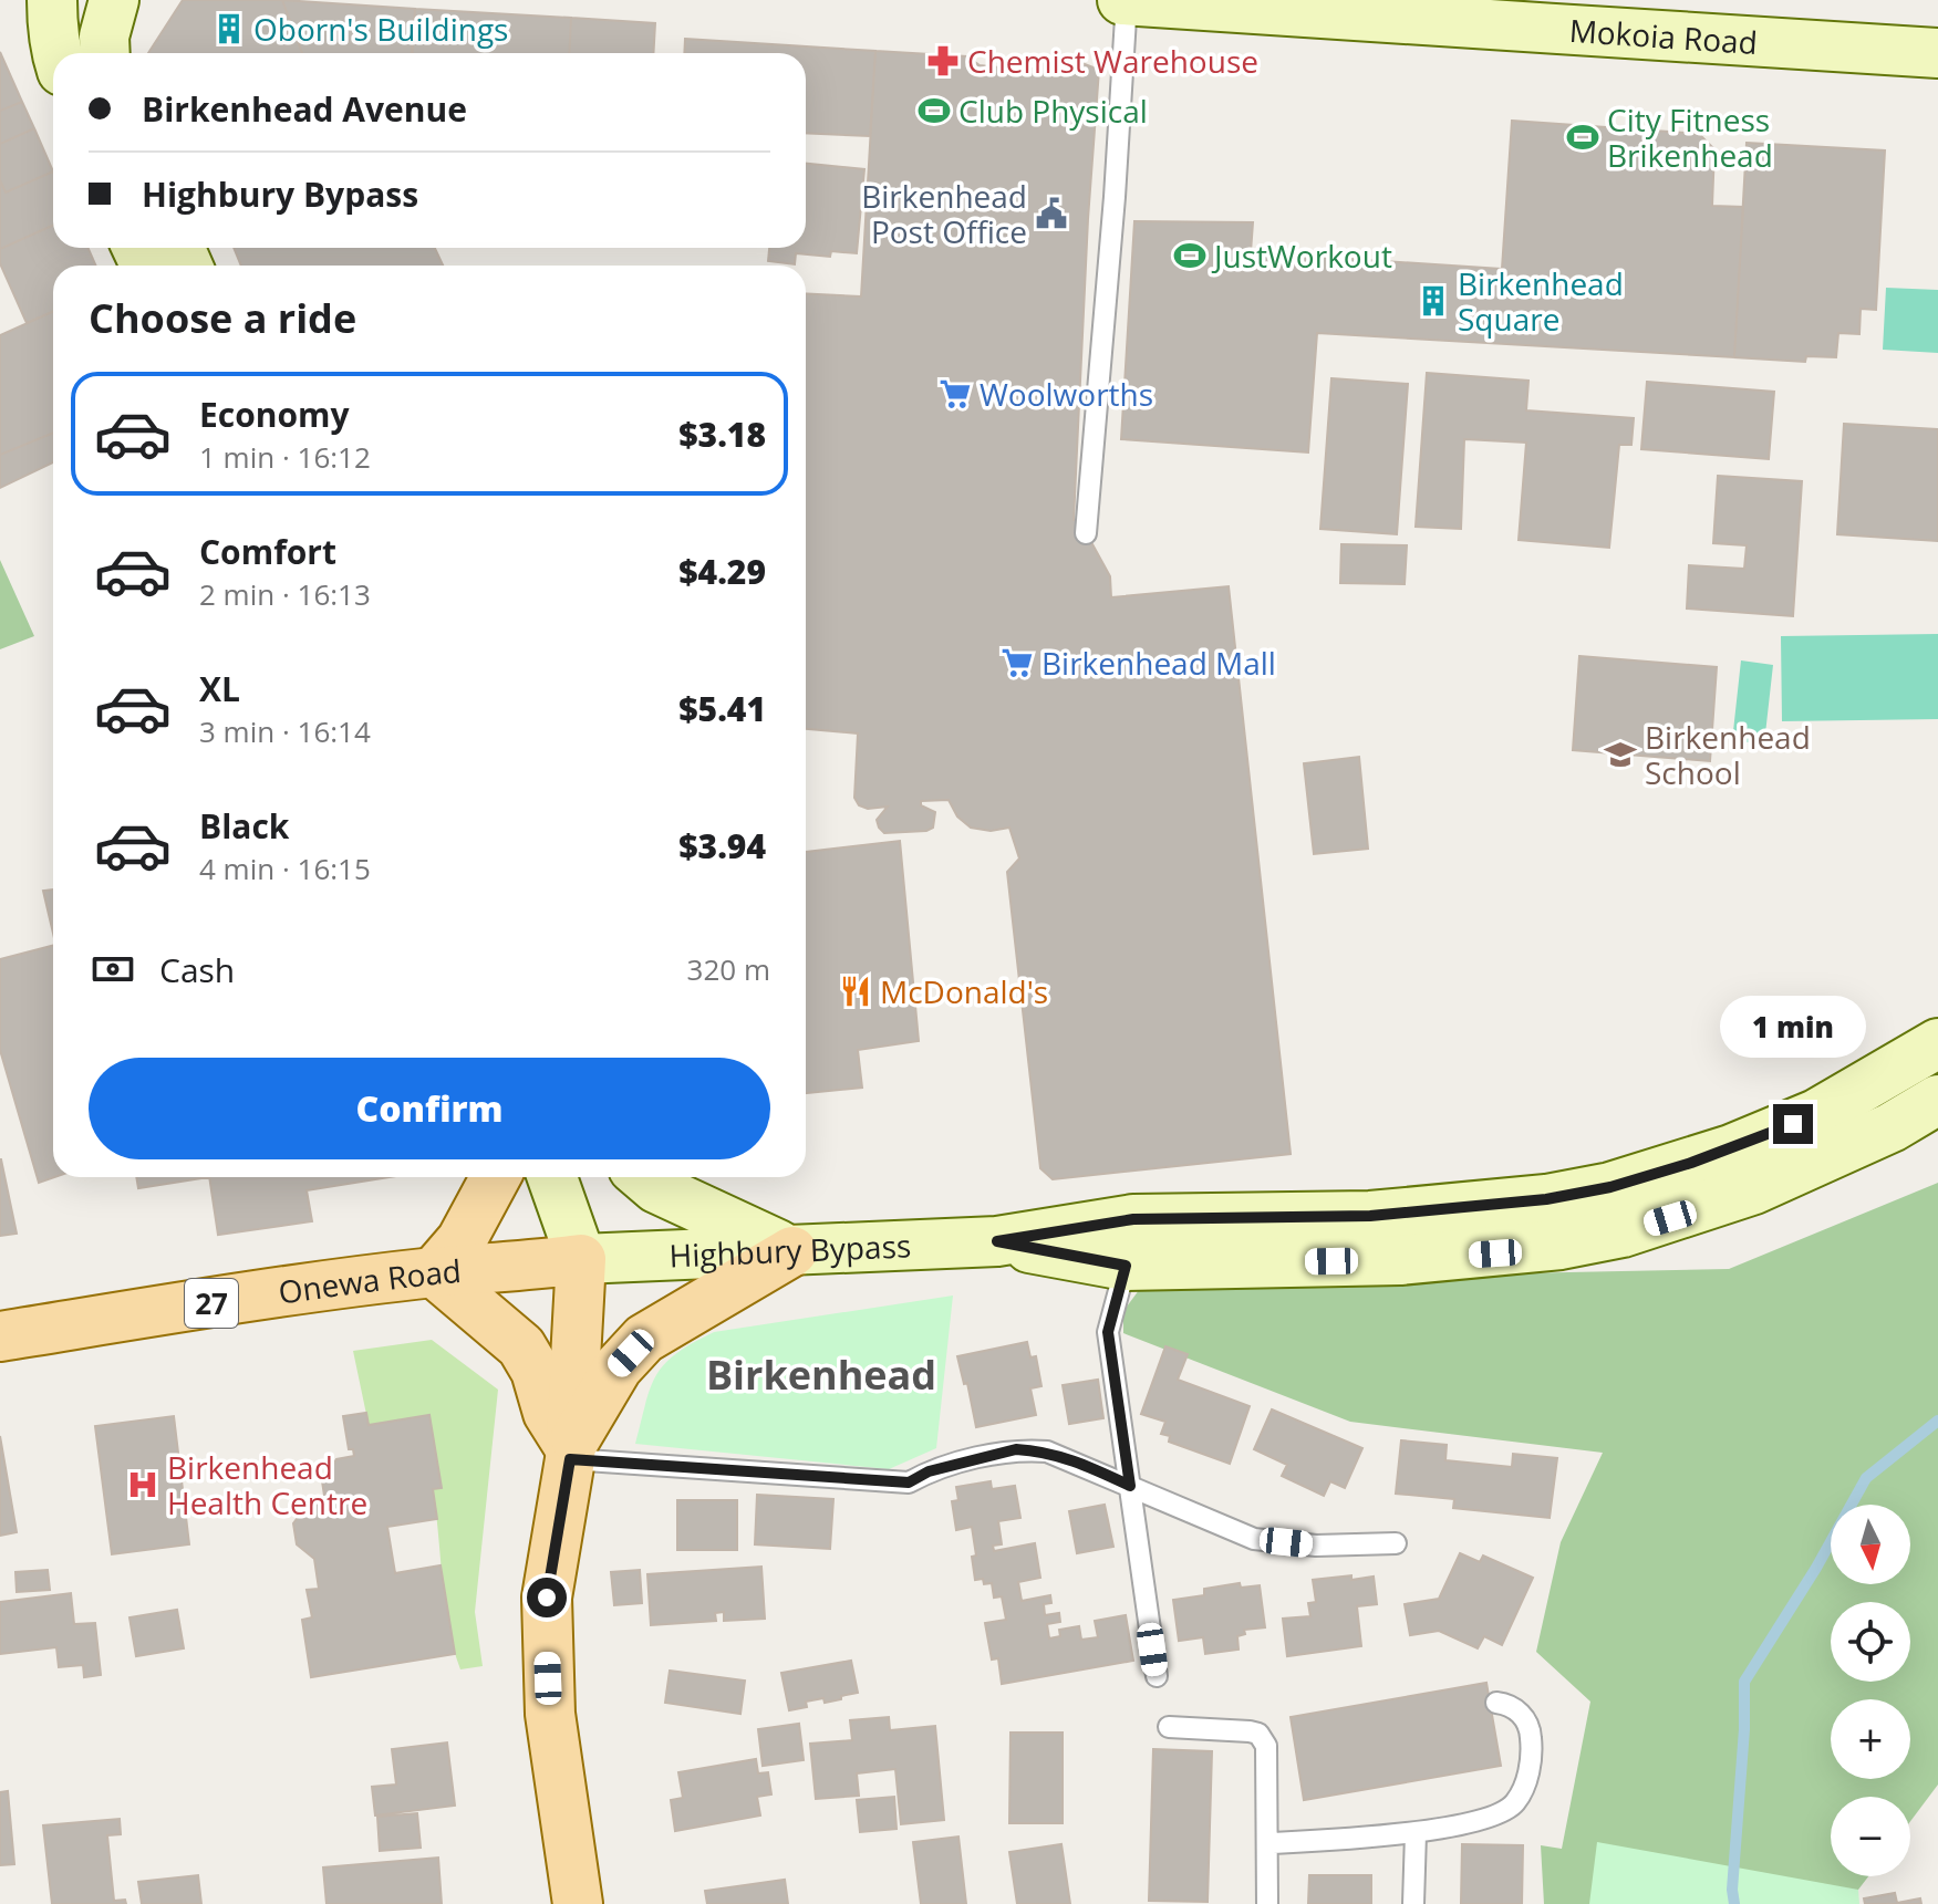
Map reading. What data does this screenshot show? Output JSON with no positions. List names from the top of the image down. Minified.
{"streets":{"main road":["Mokoia Road","Highbury Bypass","Onewa Road","27"]},"crossings":[["Highbury Bypass","Onewa Road"]],"districts":["Birkenhead"],"places":{"building":["Oborn's Buildings","Birkenhead Square"],"pharmacy":["Chemist Warehouse"],"sports":["Club Physical","City Fitness Brikenhead","JustWorkout"],"public building":["Birkenhead Post Office"],"supermarket":["Woolworths","Birkenhead Mall"],"school or university":["Birkenhead School"],"restaurant":["McDonald's"],"hospital":["Birkenhead Health Centre"]},"north":"bottom","page":{"banner":["Birkenhead Avenue","Highbury Bypass"],"heading":"Choose a ride","list":[{"name":"Economy","note":"1 min · 16:12","value":"$3.18"},{"name":"Comfort","note":"2 min · 16:13","value":"$4.29"},{"name":"XL","note":"3 min · 16:14","value":"$5.41"},{"name":"Black","note":"4 min · 16:15","value":"$3.94"}],"pay":["Cash","320 m"],"bubble":"1 min","buttons":"Confirm","map_buttons":["+","−"]}}
